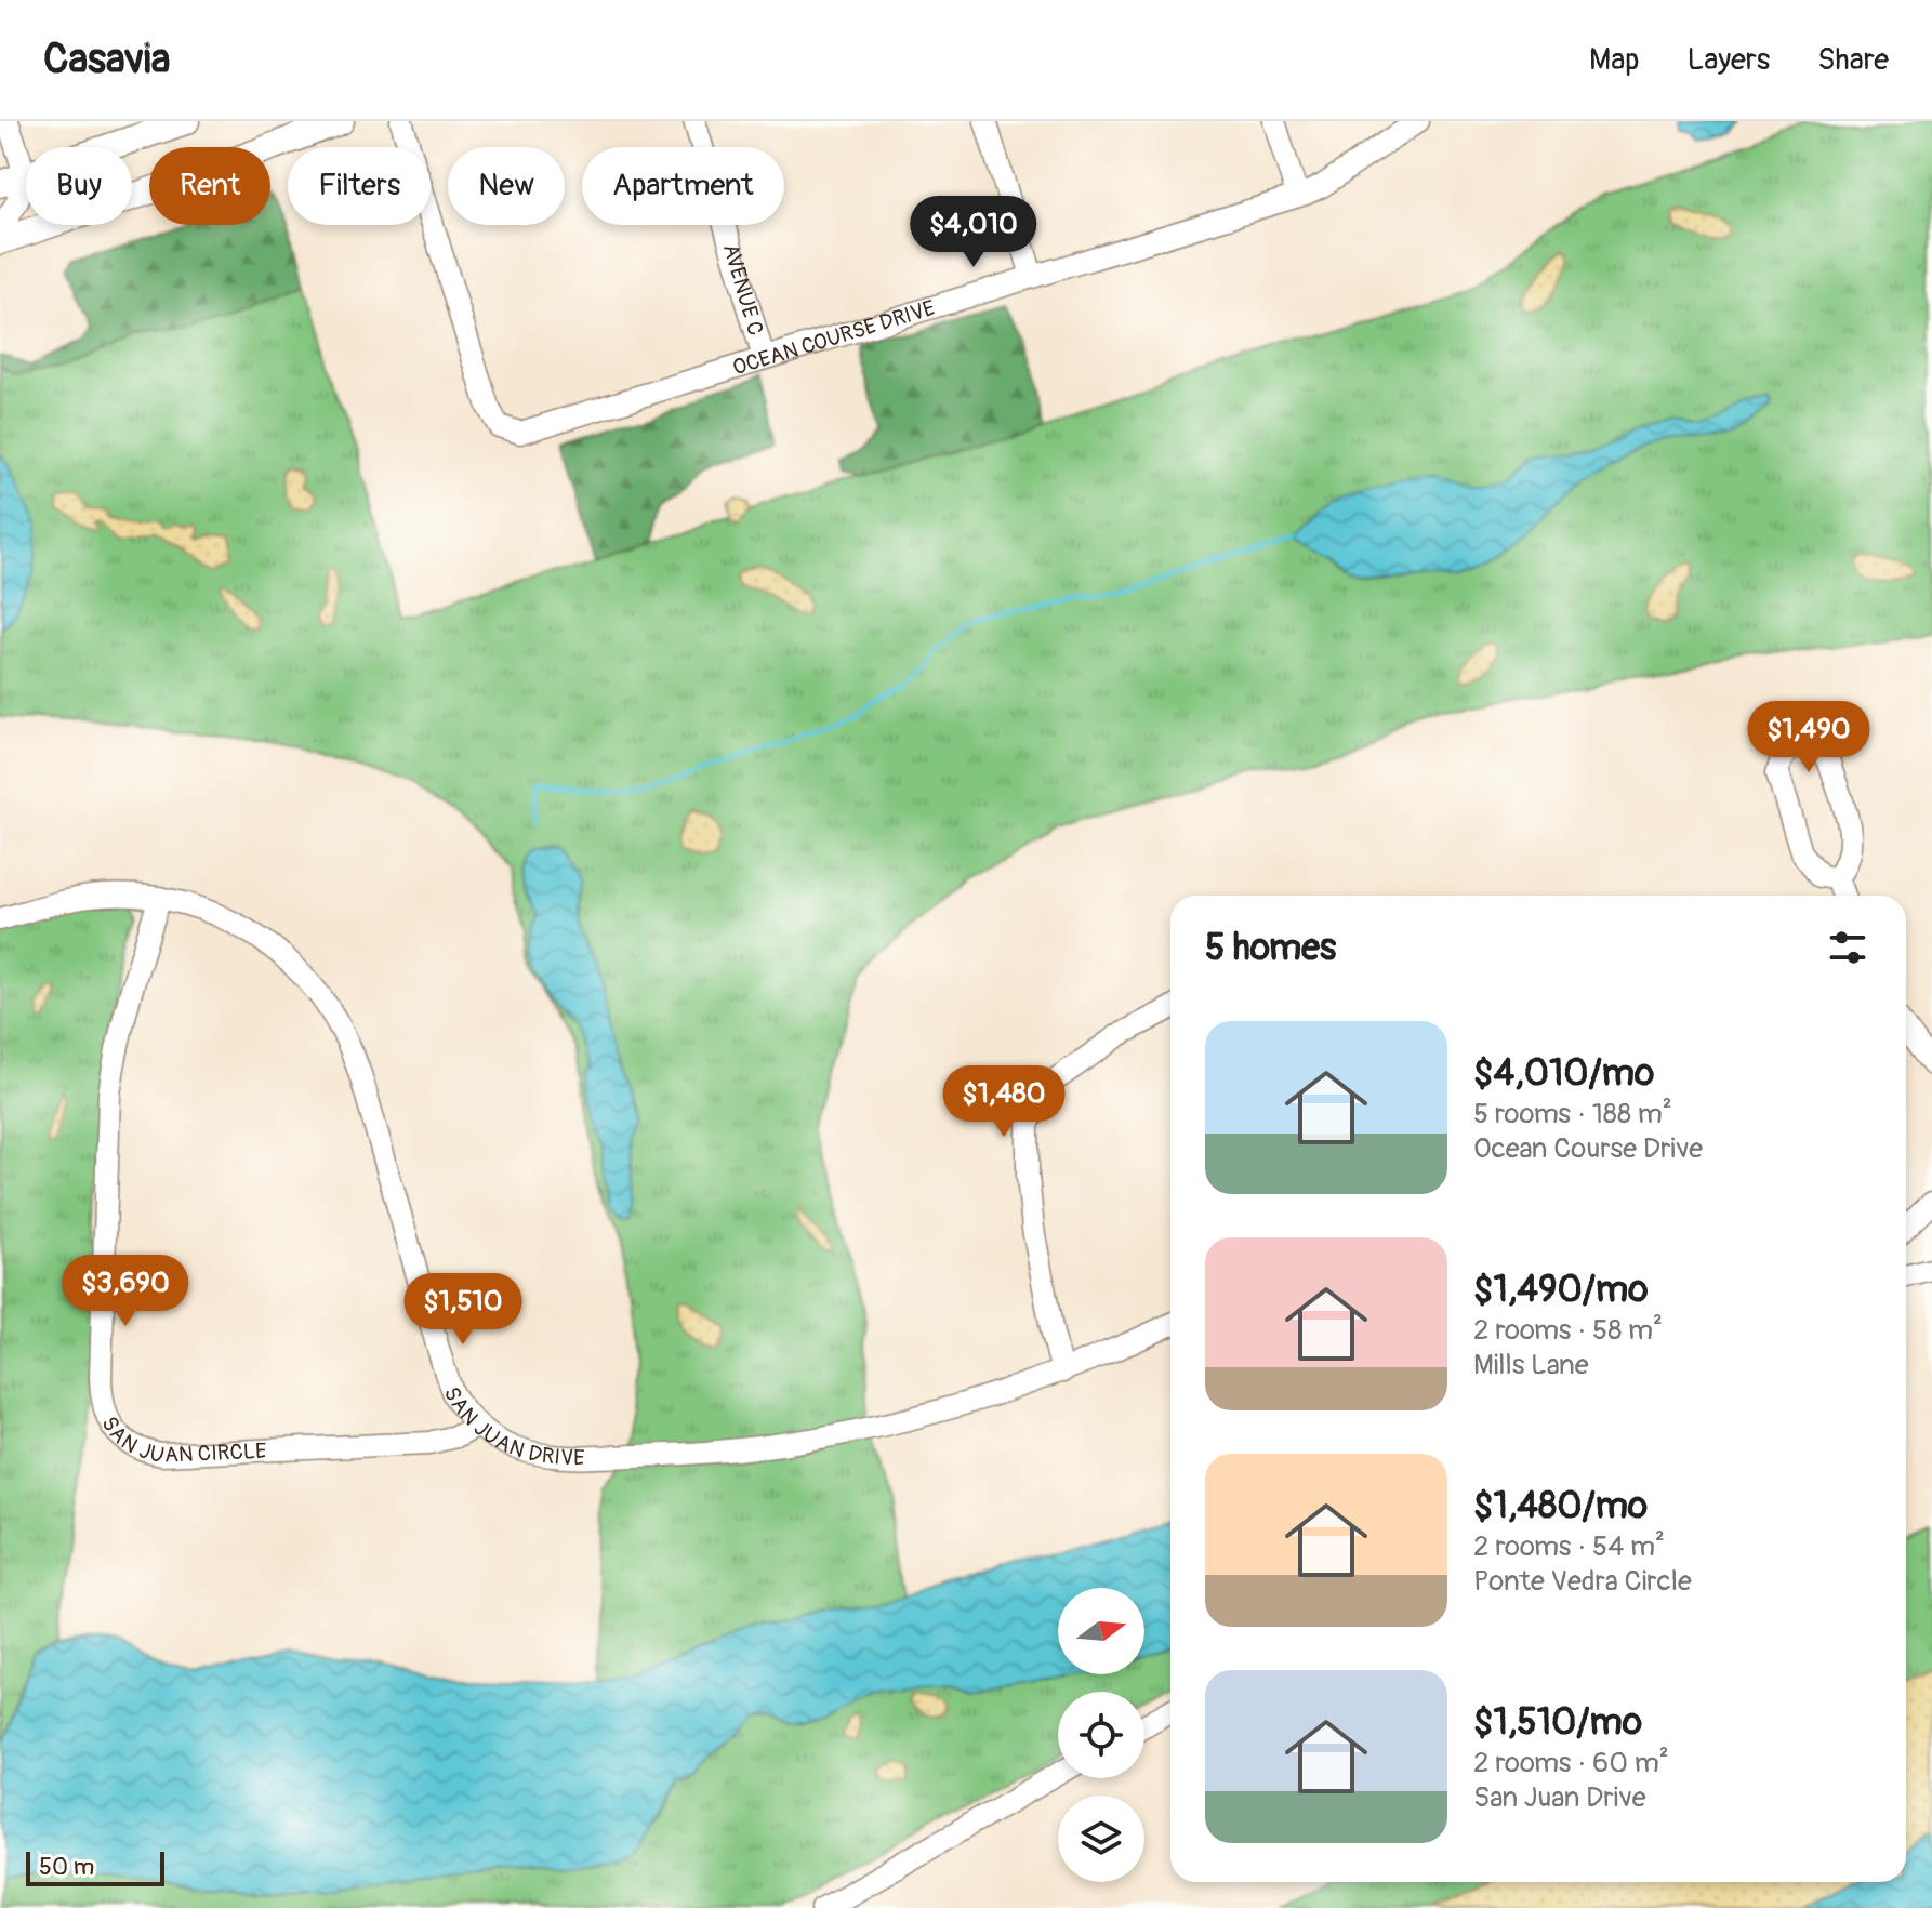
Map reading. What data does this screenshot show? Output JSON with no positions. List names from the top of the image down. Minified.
{"streets":{"street":["AVENUE C","OCEAN COURSE DRIVE","SAN JUAN DRIVE","SAN JUAN CIRCLE"]},"crossings":[["AVENUE C","OCEAN COURSE DRIVE"],["SAN JUAN DRIVE","SAN JUAN CIRCLE"]],"scale_bar":"50 m","north":"right","page":{"header":"Casavia","nav":["Map","Layers","Share"],"chip":["Buy","Rent","Filters","New","Apartment"],"price":["$4,010","$1,490","$1,480","$3,690","$1,510"],"heading":"5 homes","list":[{"name":"$4,010/mo","note":"5 rooms · 188 m² · Ocean Course Drive"},{"name":"$1,490/mo","note":"2 rooms · 58 m² · Mills Lane"},{"name":"$1,480/mo","note":"2 rooms · 54 m² · Ponte Vedra Circle"},{"name":"$1,510/mo","note":"2 rooms · 60 m² · San Juan Drive"}],"scale":"50 m"}}
